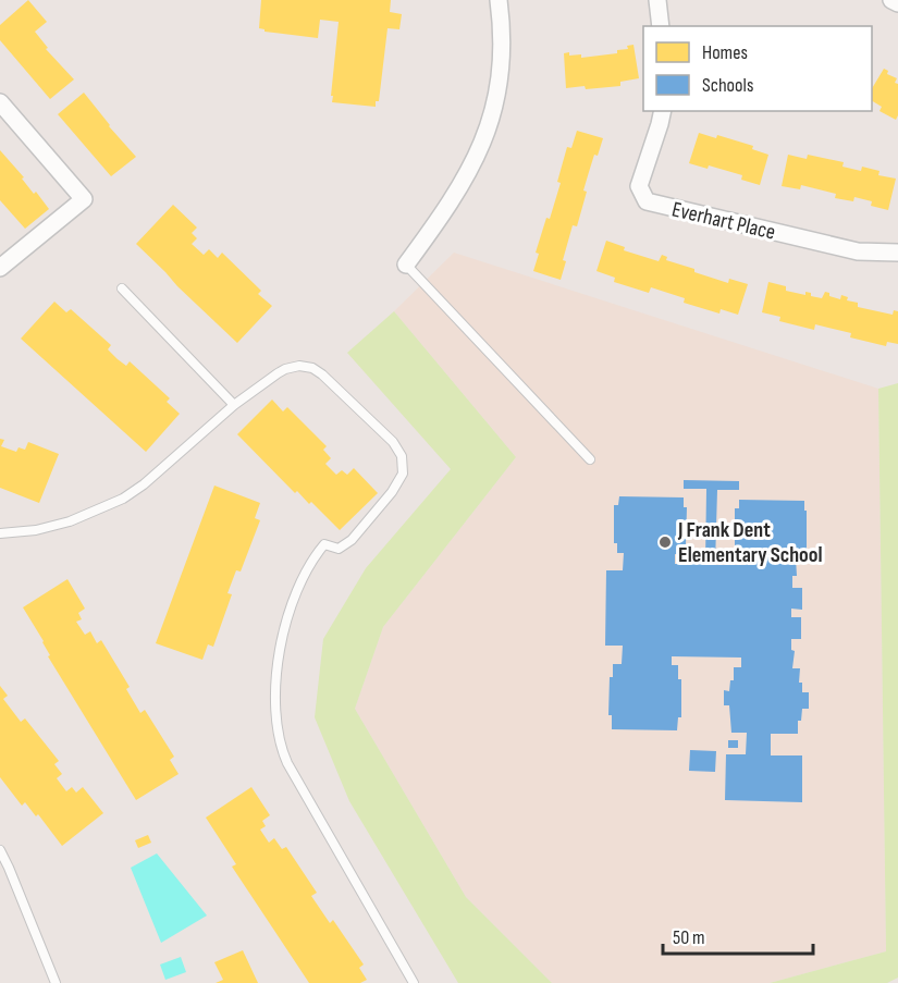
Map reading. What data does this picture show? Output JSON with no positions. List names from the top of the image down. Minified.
{"streets":{"street":["Everhart Place"]},"places":["J Frank Dent Elementary School"],"legend":["Homes","Schools"],"scale_bar":"50 m"}
